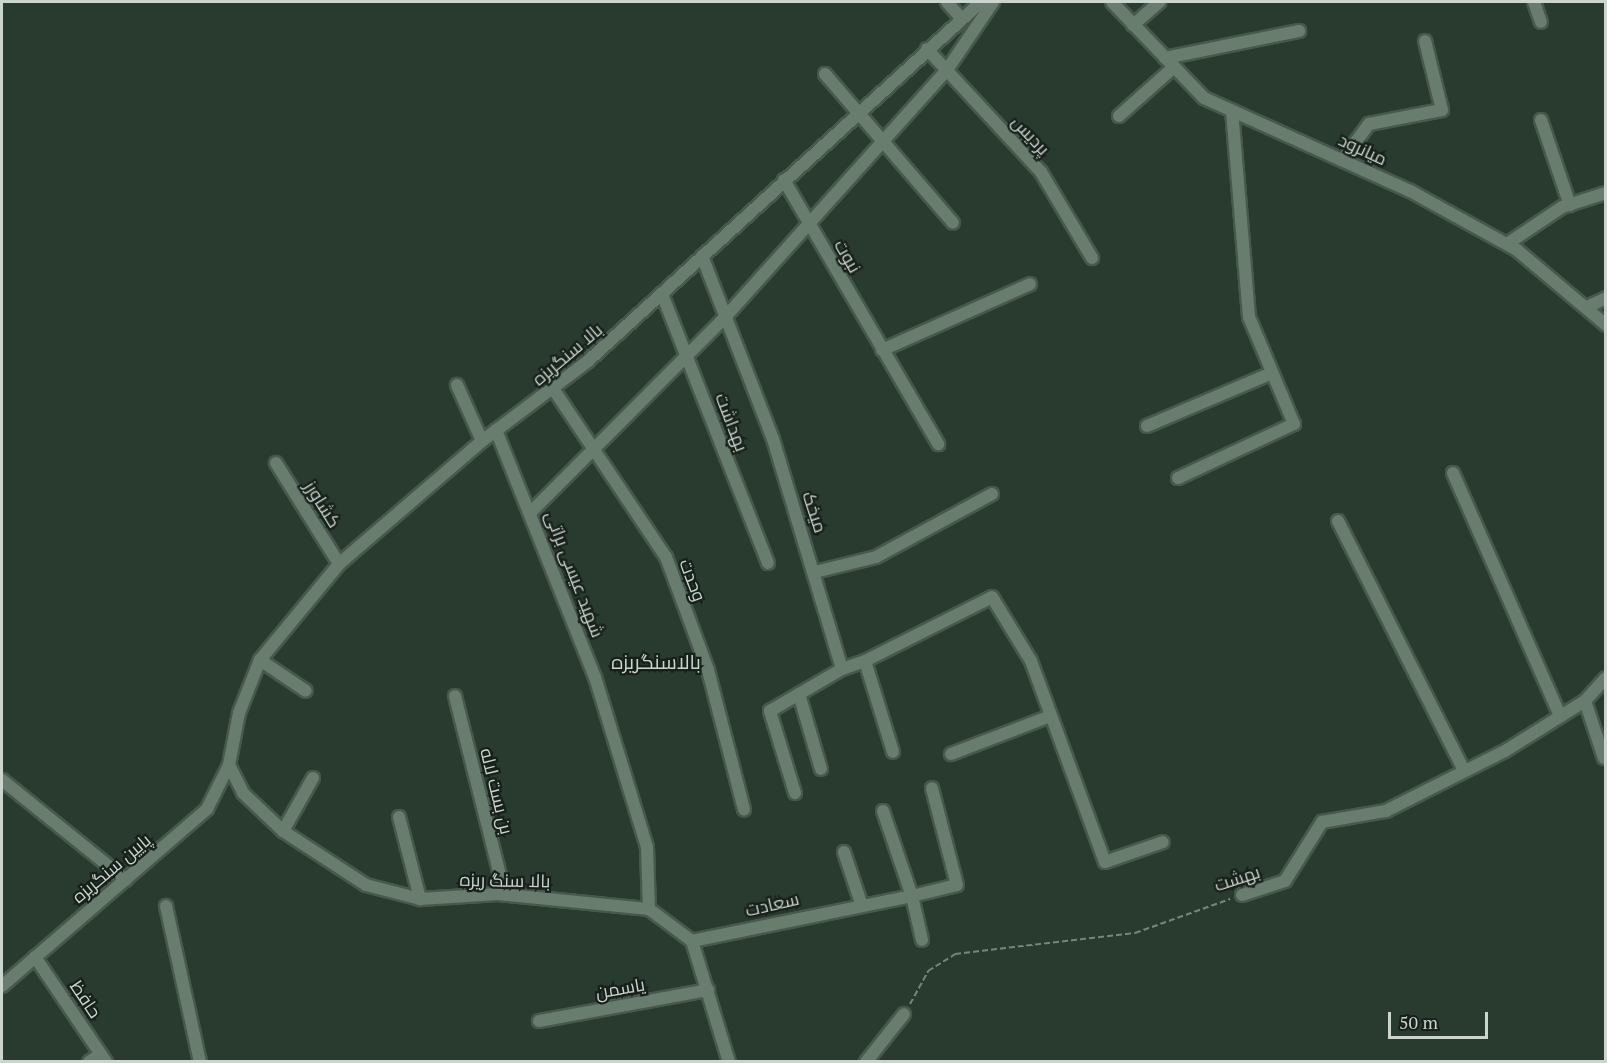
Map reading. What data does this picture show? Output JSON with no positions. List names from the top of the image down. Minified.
{"streets":{"street":["پردیس","میانرود","نبوت","بالا سنگریزه","بهداشت","کشاورز","میخک","شهید عیسی براتی","وحدت","بن بست لاله","پایین سنگریزه","بهشت","بالا سنگ ریزه","سعادت","یاسمن","حافظ"]},"crossings":[["پردیس","بالا سنگریزه"],["نبوت","بالا سنگریزه"],["بالا سنگریزه","بهداشت"],["بالا سنگریزه","کشاورز"],["بالا سنگریزه","میخک"],["بالا سنگریزه","شهید عیسی براتی"],["بالا سنگریزه","وحدت"],["بالا سنگریزه","پایین سنگریزه"],["بالا سنگریزه","بالا سنگ ریزه"],["شهید عیسی براتی","بالا سنگ ریزه"],["بن بست لاله","بالا سنگ ریزه"],["پایین سنگریزه","بالا سنگ ریزه"],["پایین سنگریزه","حافظ"]],"districts":["بالاسنگریزه"],"scale_bar":"50 m"}
